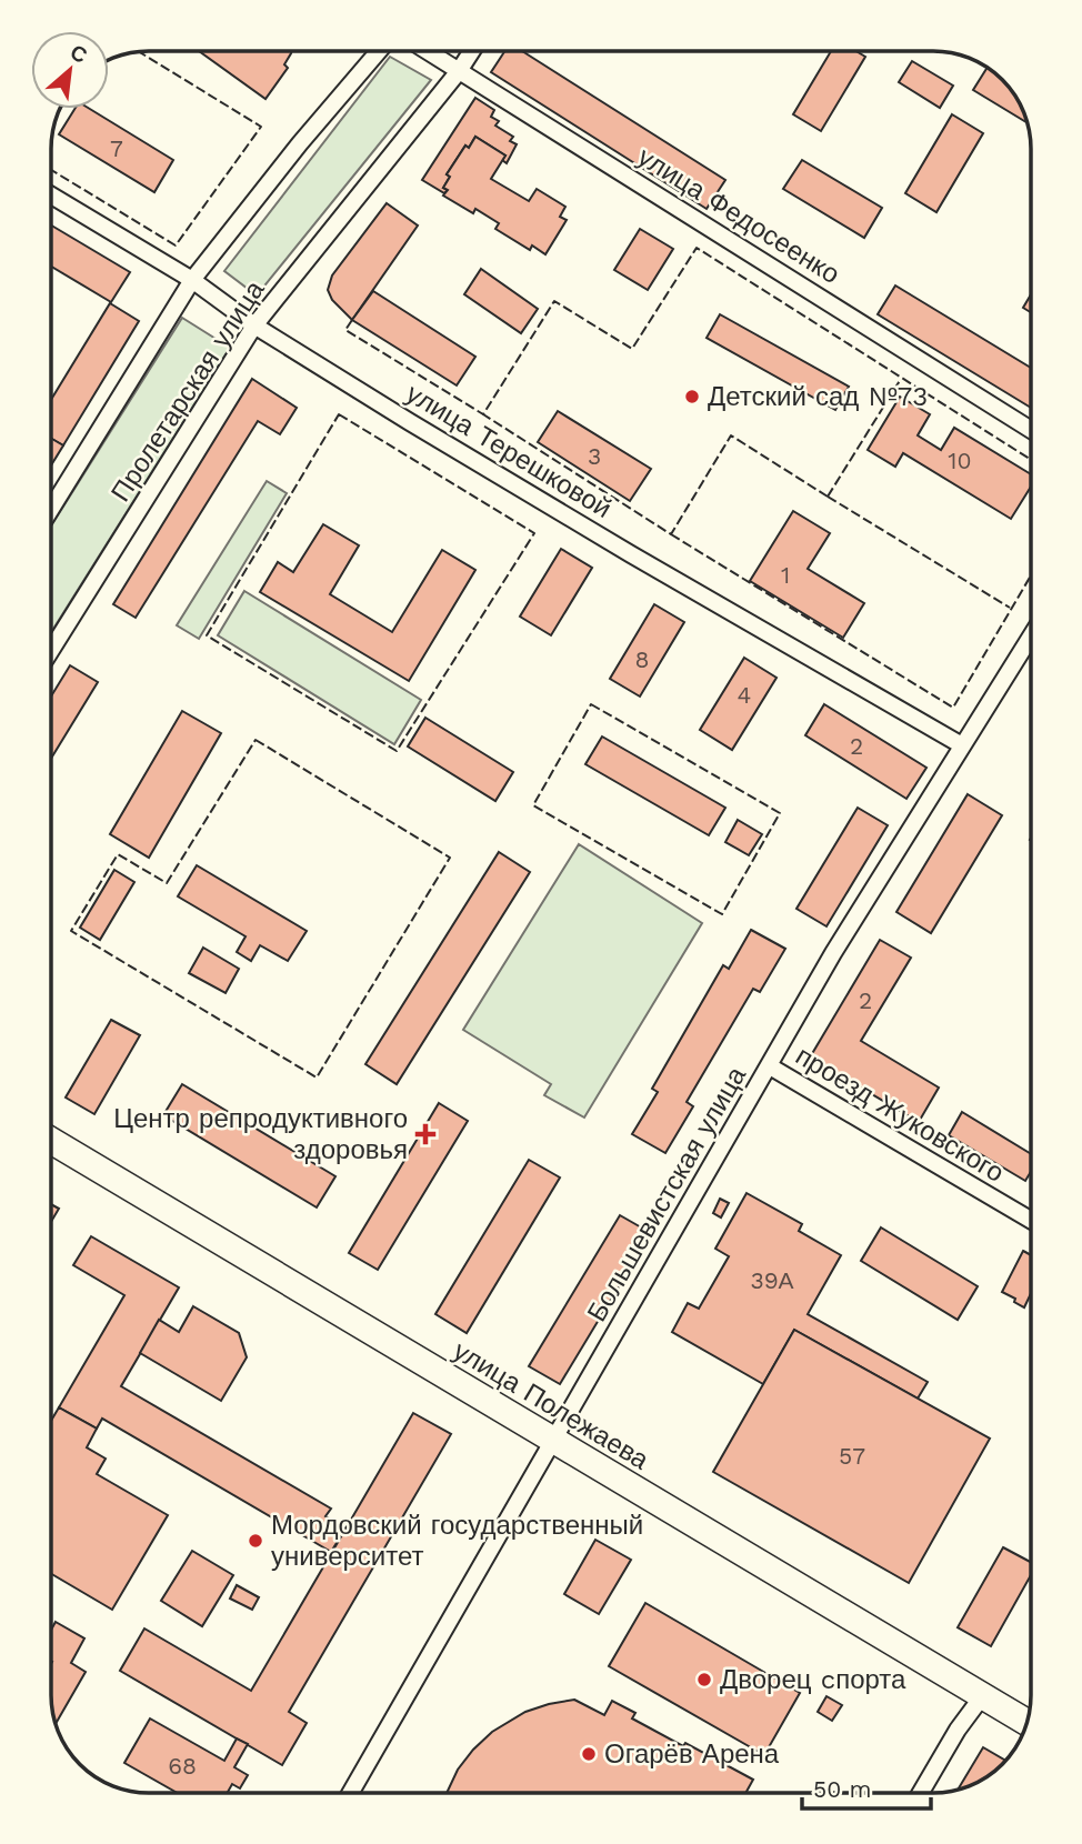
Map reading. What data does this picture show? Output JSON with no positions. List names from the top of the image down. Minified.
{"streets":{"main road":["улица Полежаева"],"street":["улица Федосеенко","Пролетарская улица","улица Терешковой","проезд Жуковского","Большевистская улица"]},"crossings":[["улица Федосеенко","Пролетарская улица"],["Пролетарская улица","улица Терешковой"],["улица Терешковой","Большевистская улица"],["проезд Жуковского","Большевистская улица"],["Большевистская улица","улица Полежаева"]],"places":{"other":["Детский сад №73","Мордовский государственный университет","Дворец cпорта","Огарёв Арена"],"health":["Центр репродуктивного здоровья"]},"house_numbers":["7","3","10","1","8","4","2","2","39А","57","68"],"scale_bar":"50 m","north":"top right"}
